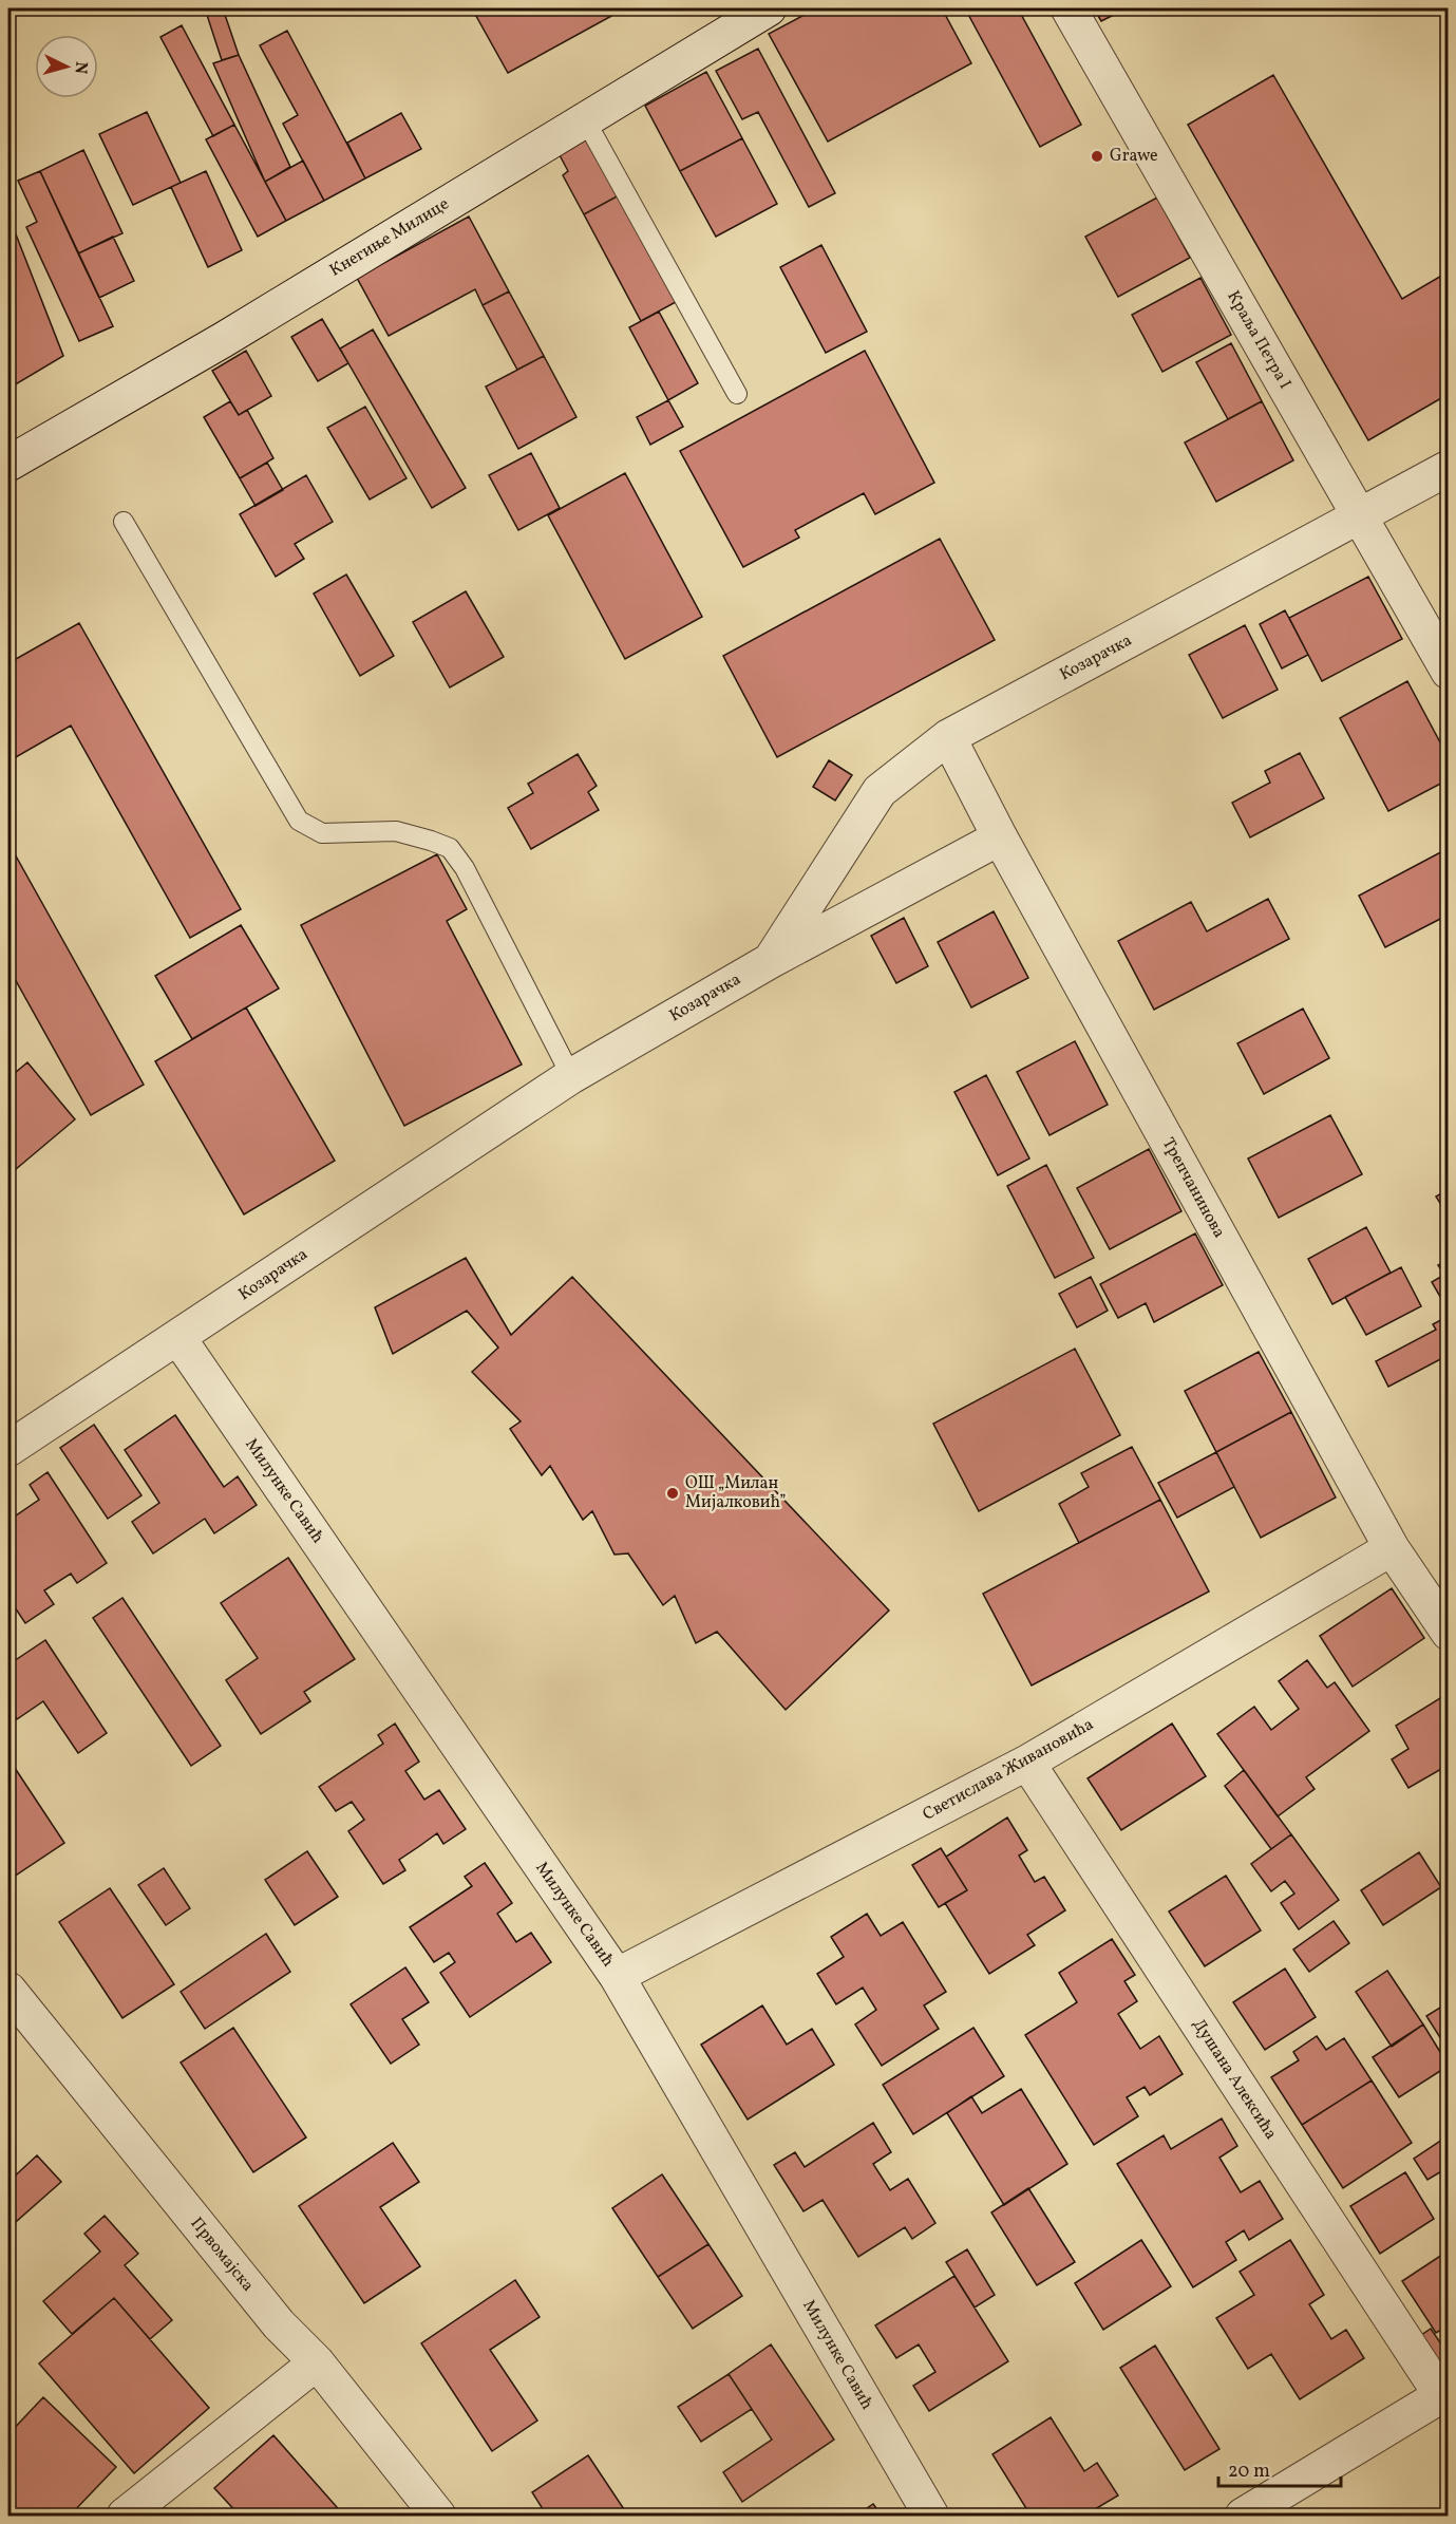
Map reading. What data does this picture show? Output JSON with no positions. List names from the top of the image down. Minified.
{"streets":{"street":["Кнегиње Милице","Краља Петра I","Козарачка","Трепчанинова","Милунке Савић","Светислава Живановића","Душана Алексића","Првомајска"]},"crossings":[["Краља Петра I","Козарачка"],["Козарачка","Трепчанинова"],["Козарачка","Милунке Савић"],["Трепчанинова","Светислава Живановића"],["Милунке Савић","Светислава Живановића"],["Светислава Живановића","Душана Алексића"]],"places":["Grawe","ОШ „Милан Мијалковић”"],"scale_bar":"20 m","north":"right"}
